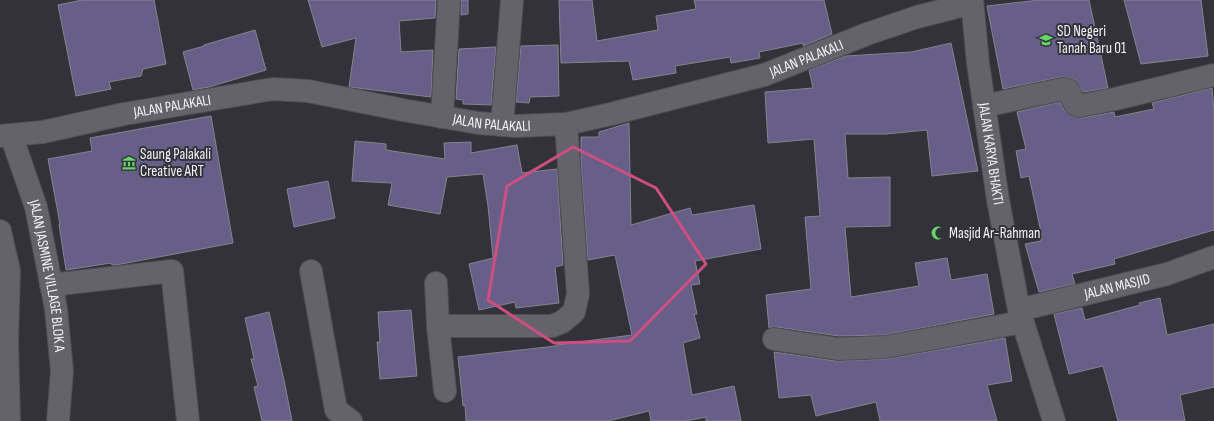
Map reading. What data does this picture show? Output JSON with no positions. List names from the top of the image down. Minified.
{"streets":{"street":["JALAN PALAKALI","JALAN KARYA BHAKTI","JALAN JASMINE VILLAGE BLOK A","JALAN MASJID"]},"crossings":[["JALAN PALAKALI","JALAN KARYA BHAKTI"],["JALAN PALAKALI","JALAN JASMINE VILLAGE BLOK A"],["JALAN KARYA BHAKTI","JALAN MASJID"]],"places":{"school or university":["SD Negeri Tanah Baru 01"],"museum":["Saung Palakali Creative ART"],"mosque":["Masjid Ar-Rahman"]}}
